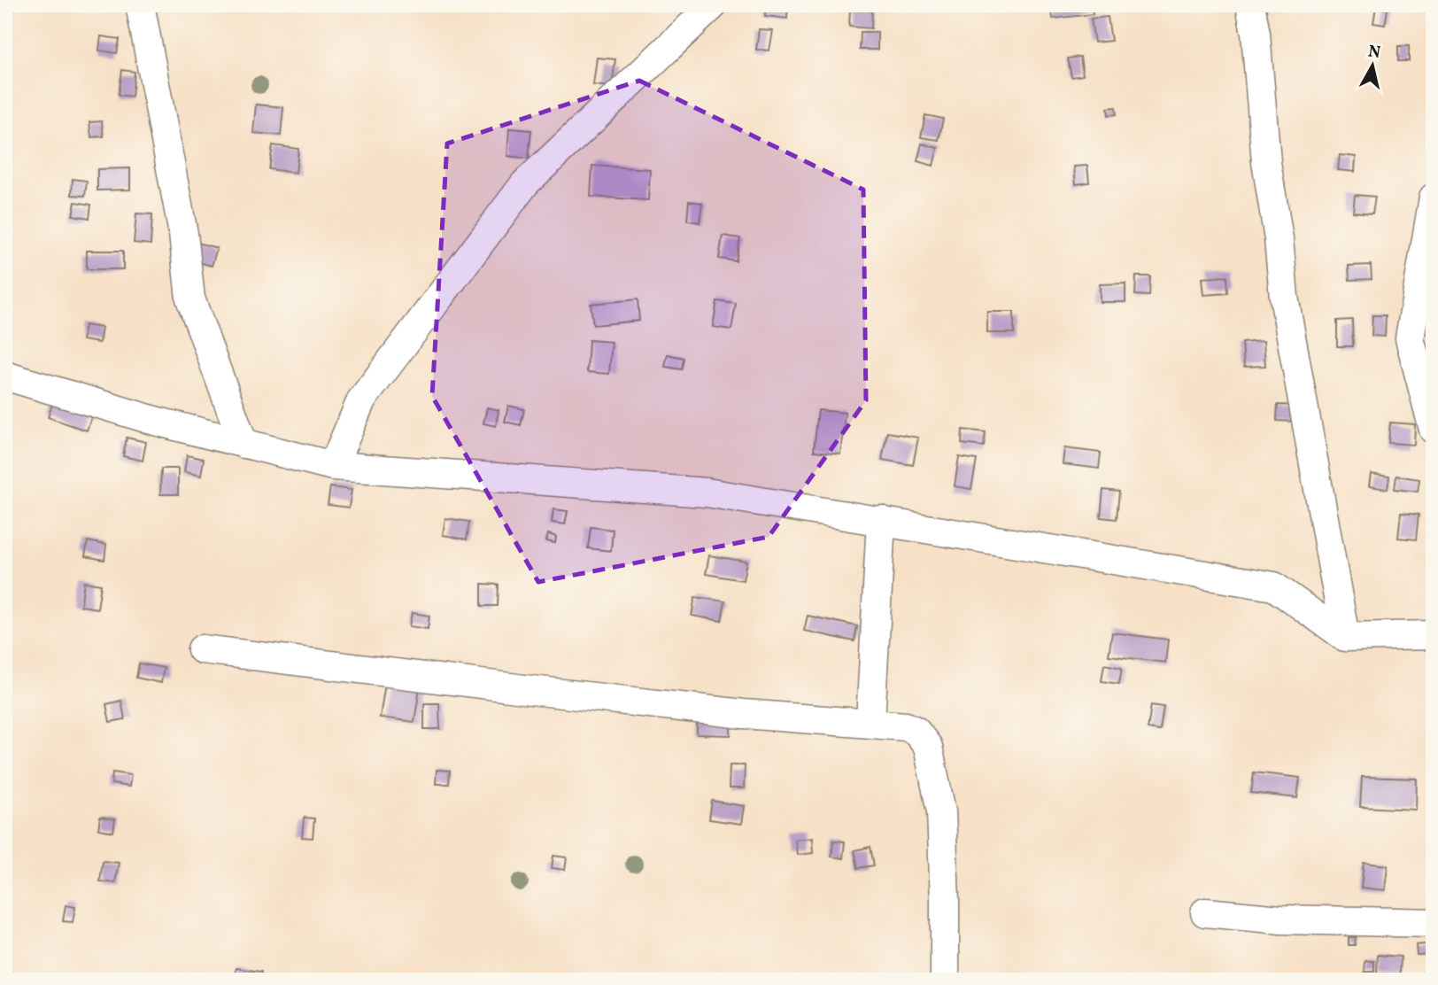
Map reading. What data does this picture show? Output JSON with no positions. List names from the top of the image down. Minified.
{"north":"top"}
